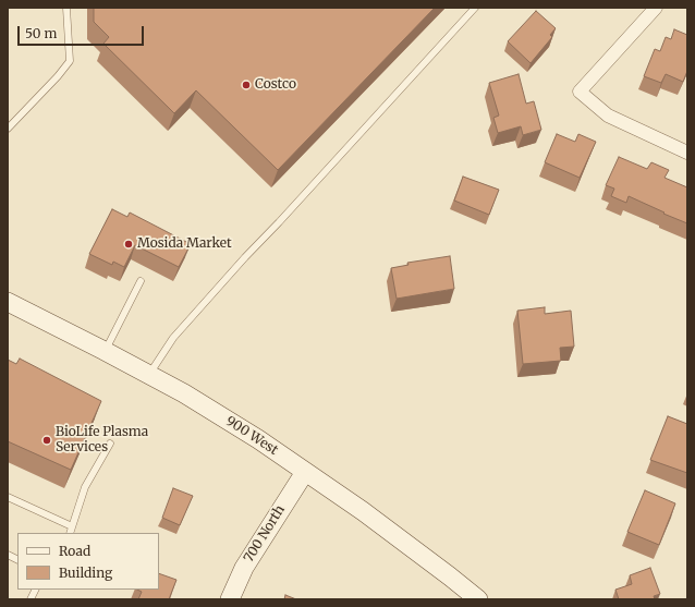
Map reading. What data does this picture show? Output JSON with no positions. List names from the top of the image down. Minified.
{"streets":{"street":["900 West","700 North"]},"crossings":[["900 West","700 North"]],"places":["Costco","Mosida Market","BioLife Plasma Services"],"legend":["Road","Building"],"scale_bar":"50 m"}
